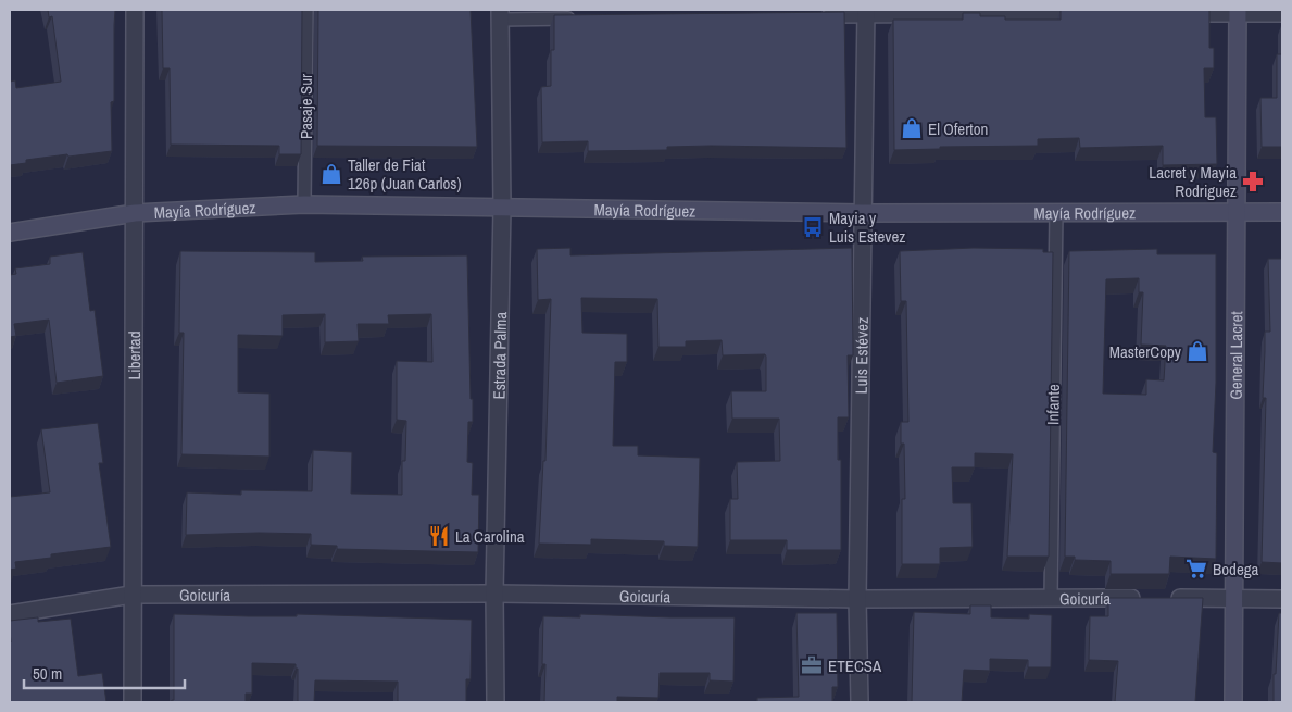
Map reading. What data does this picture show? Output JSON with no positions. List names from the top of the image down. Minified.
{"streets":{"main road":["Mayía Rodríguez","General Lacret"],"street":["Libertad","Estrada Palma","Luis Estévez","Goicuría"],"lane":["Pasaje Sur","Infante"]},"crossings":[["Pasaje Sur","Mayía Rodríguez"],["Mayía Rodríguez","Libertad"],["Mayía Rodríguez","Estrada Palma"],["Mayía Rodríguez","Luis Estévez"],["Mayía Rodríguez","General Lacret"],["Mayía Rodríguez","Infante"],["Libertad","Goicuría"],["Estrada Palma","Goicuría"],["Luis Estévez","Goicuría"],["Infante","Goicuría"]],"places":{"shop":["El Oferton","Taller de Fiat 126p (Juan Carlos)","MasterCopy"],"pharmacy":["Lacret y Mayia Rodriguez"],"bus stop":["Mayia y Luis Estevez"],"restaurant":["La Carolina"],"supermarket":["Bodega"],"office":["ETECSA"]},"scale_bar":"50 m"}
